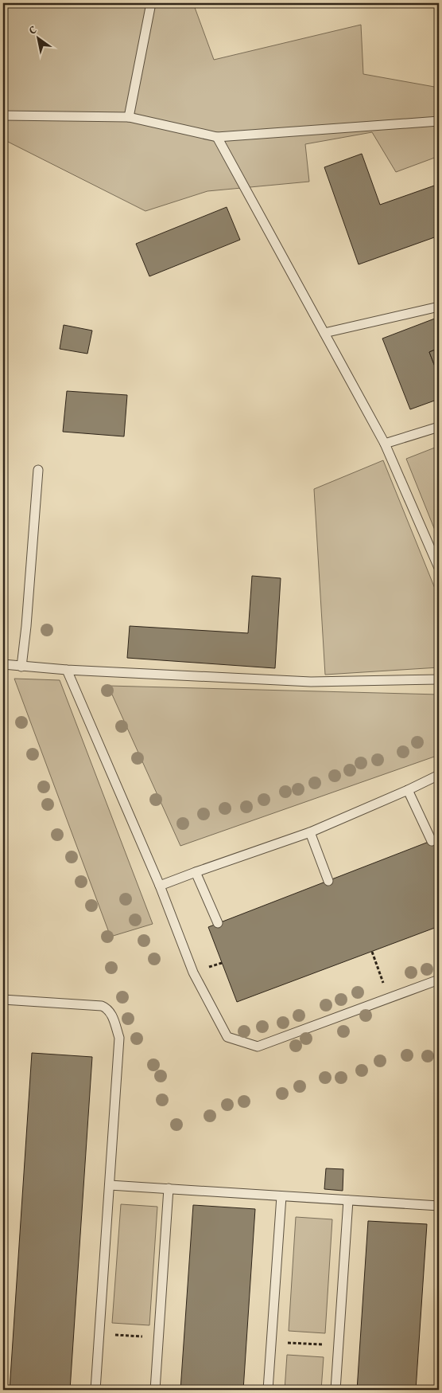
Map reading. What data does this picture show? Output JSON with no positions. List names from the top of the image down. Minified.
{"north":"top left"}
